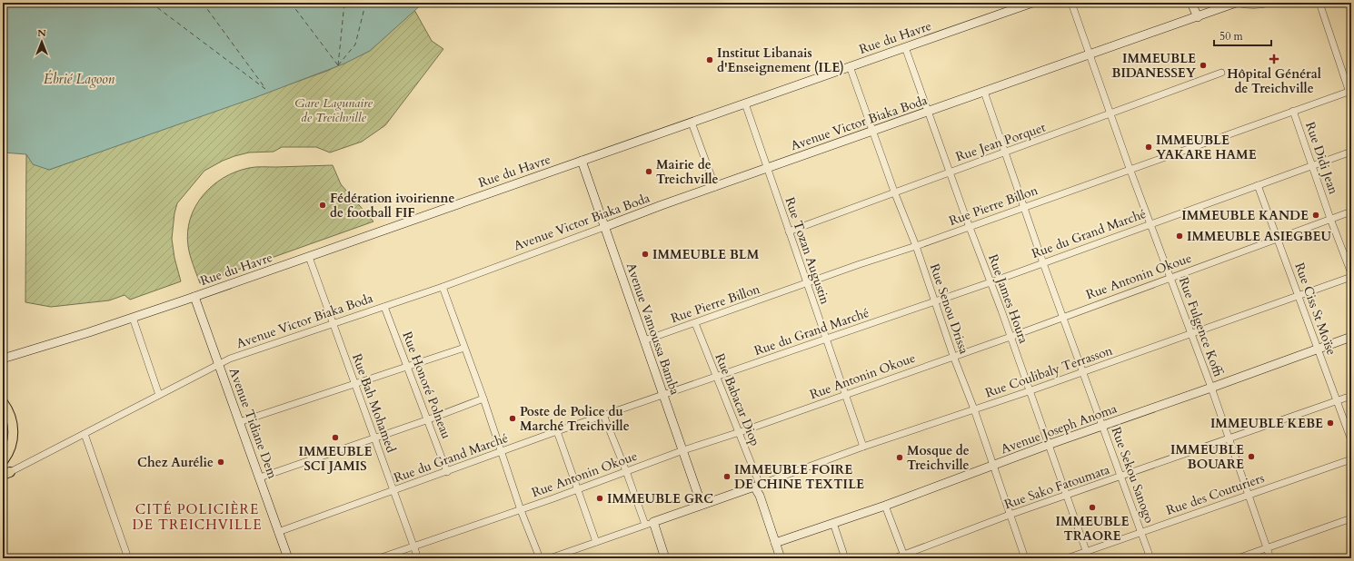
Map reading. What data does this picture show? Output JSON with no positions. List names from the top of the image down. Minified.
{"streets":{"street":["Rue du Havre","Avenue Victor Biaka Boda","Rue Jean Porquet","Rue Didi Jean","Rue Pierre Billon","Rue du Grand Marché","Rue Tozan Augustin","Rue Antonin Okoue","Rue James Houra","Rue Senou Drissa","Rue Ciss St Moïse","Rue Fulgence Koffi","Avenue Vamoussa Bamba","Rue Coulibaly Terrasson","Rue Honoré Polneau","Rue Babacar Diop","Rue Bah Mohamed","Avenue Tidiane Dem","Avenue Joseph Anoma","Rue Sekou Sanogo","Rue Sako Fatoumata","Rue des Couturiers"]},"crossings":[["Rue du Havre","Rue Tozan Augustin"],["Rue du Havre","Rue James Houra"],["Rue du Havre","Rue Senou Drissa"],["Rue du Havre","Avenue Vamoussa Bamba"],["Rue du Havre","Rue Bah Mohamed"],["Rue du Havre","Avenue Tidiane Dem"],["Avenue Victor Biaka Boda","Rue Tozan Augustin"],["Avenue Victor Biaka Boda","Rue James Houra"],["Avenue Victor Biaka Boda","Rue Senou Drissa"],["Avenue Victor Biaka Boda","Rue Fulgence Koffi"],["Avenue Victor Biaka Boda","Avenue Vamoussa Bamba"],["Avenue Victor Biaka Boda","Rue Honoré Polneau"],["Avenue Victor Biaka Boda","Rue Bah Mohamed"],["Avenue Victor Biaka Boda","Avenue Tidiane Dem"],["Avenue Victor Biaka Boda","Rue Sekou Sanogo"],["Rue Jean Porquet","Rue Tozan Augustin"],["Rue Jean Porquet","Rue James Houra"],["Rue Jean Porquet","Rue Senou Drissa"],["Rue Jean Porquet","Rue Fulgence Koffi"],["Rue Jean Porquet","Rue Sekou Sanogo"],["Rue Didi Jean","Rue Pierre Billon"],["Rue Didi Jean","Rue du Grand Marché"],["Rue Didi Jean","Rue Antonin Okoue"],["Rue Pierre Billon","Rue Tozan Augustin"],["Rue Pierre Billon","Rue James Houra"],["Rue Pierre Billon","Rue Senou Drissa"],["Rue Pierre Billon","Rue Fulgence Koffi"],["Rue Pierre Billon","Avenue Vamoussa Bamba"],["Rue Pierre Billon","Rue Babacar Diop"],["Rue Pierre Billon","Rue Sekou Sanogo"],["Rue du Grand Marché","Rue Tozan Augustin"],["Rue du Grand Marché","Rue James Houra"],["Rue du Grand Marché","Rue Senou Drissa"],["Rue du Grand Marché","Rue Ciss St Moïse"],["Rue du Grand Marché","Rue Fulgence Koffi"],["Rue du Grand Marché","Avenue Vamoussa Bamba"],["Rue du Grand Marché","Rue Honoré Polneau"],["Rue du Grand Marché","Rue Babacar Diop"],["Rue du Grand Marché","Rue Bah Mohamed"],["Rue du Grand Marché","Avenue Tidiane Dem"],["Rue du Grand Marché","Rue Sekou Sanogo"],["Rue Tozan Augustin","Rue Antonin Okoue"],["Rue Tozan Augustin","Rue Coulibaly Terrasson"],["Rue Antonin Okoue","Rue James Houra"],["Rue Antonin Okoue","Rue Senou Drissa"],["Rue Antonin Okoue","Rue Ciss St Moïse"],["Rue Antonin Okoue","Rue Fulgence Koffi"],["Rue Antonin Okoue","Avenue Vamoussa Bamba"],["Rue Antonin Okoue","Rue Babacar Diop"],["Rue Antonin Okoue","Rue Bah Mohamed"],["Rue Antonin Okoue","Rue Sekou Sanogo"],["Rue James Houra","Rue Coulibaly Terrasson"],["Rue James Houra","Avenue Joseph Anoma"],["Rue James Houra","Rue Sako Fatoumata"],["Rue James Houra","Rue des Couturiers"],["Rue Senou Drissa","Rue Coulibaly Terrasson"],["Rue Senou Drissa","Avenue Joseph Anoma"],["Rue Senou Drissa","Rue Sako Fatoumata"],["Rue Ciss St Moïse","Rue Coulibaly Terrasson"],["Rue Ciss St Moïse","Avenue Joseph Anoma"],["Rue Ciss St Moïse","Rue Sako Fatoumata"],["Rue Fulgence Koffi","Rue Coulibaly Terrasson"],["Rue Fulgence Koffi","Avenue Joseph Anoma"],["Rue Fulgence Koffi","Rue Sako Fatoumata"],["Rue Fulgence Koffi","Rue des Couturiers"],["Rue Coulibaly Terrasson","Rue Babacar Diop"],["Rue Coulibaly Terrasson","Rue Sekou Sanogo"],["Avenue Joseph Anoma","Rue Sekou Sanogo"],["Rue Sekou Sanogo","Rue Sako Fatoumata"],["Rue Sekou Sanogo","Rue des Couturiers"]],"districts":["CITÉ POLICIÈRE DE TREICHVILLE"],"water":["Ébrié Lagoon"],"parks":["Gare Lagunaire de Treichville"],"places":{"health":["Hôpital Général de Treichville"],"other":["Institut Libanais d'Enseignement (ILE)","IMMEUBLE BIDANESSEY","IMMEUBLE YAKARE HAME","Mairie de Treichville","Fédération ivoirienne de football FIF","IMMEUBLE KANDE","IMMEUBLE ASIEGBEU","IMMEUBLE BLM","Poste de Police du Marché Treichville","IMMEUBLE KEBE","IMMEUBLE SCI JAMIS","IMMEUBLE BOUARE","Mosque de Treichville","Chez Aurélie","IMMEUBLE FOIRE DE CHINE TEXTILE","IMMEUBLE GRC","IMMEUBLE TRAORE"]},"scale_bar":"50 m","north":"top"}
